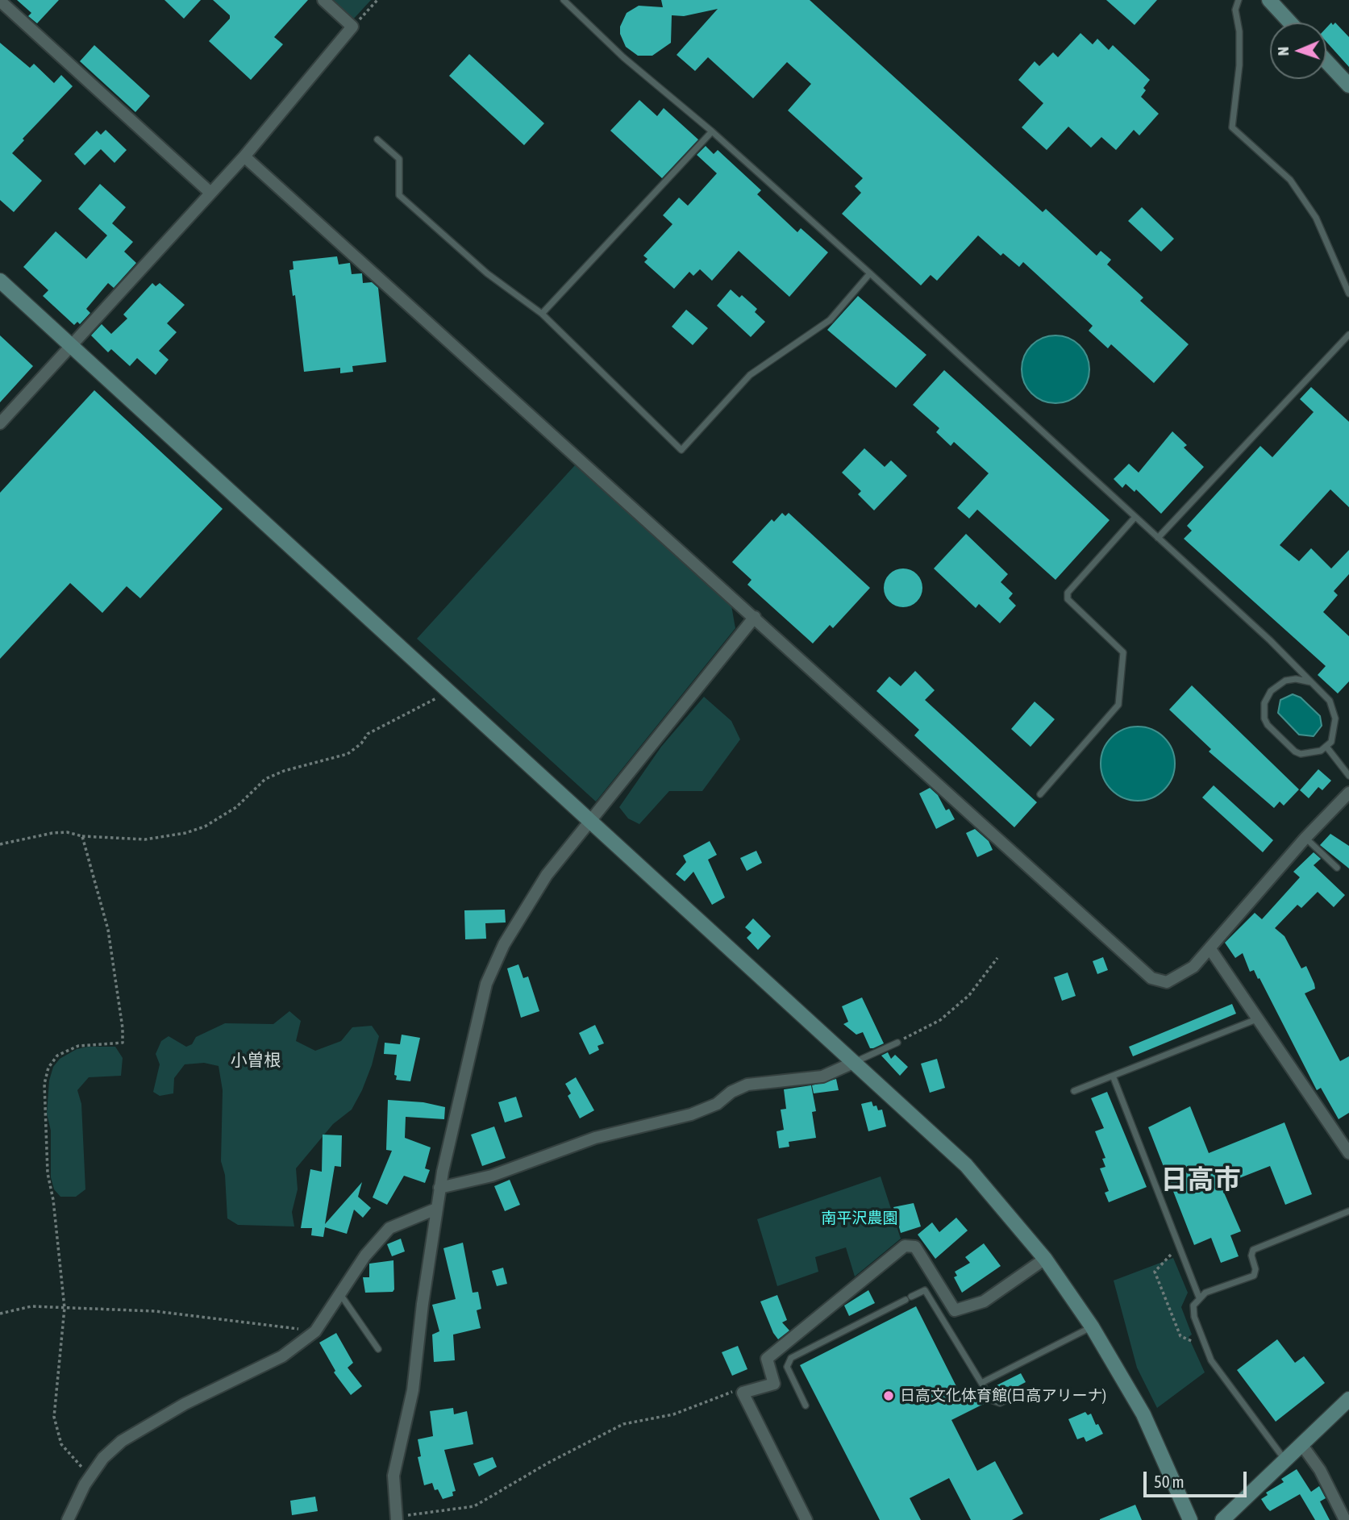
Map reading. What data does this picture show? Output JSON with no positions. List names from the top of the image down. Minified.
{"districts":["小曽根","日高市"],"parks":["南平沢農園"],"places":["日高文化体育館(日高アリーナ)"],"scale_bar":"50 m","north":"left"}
